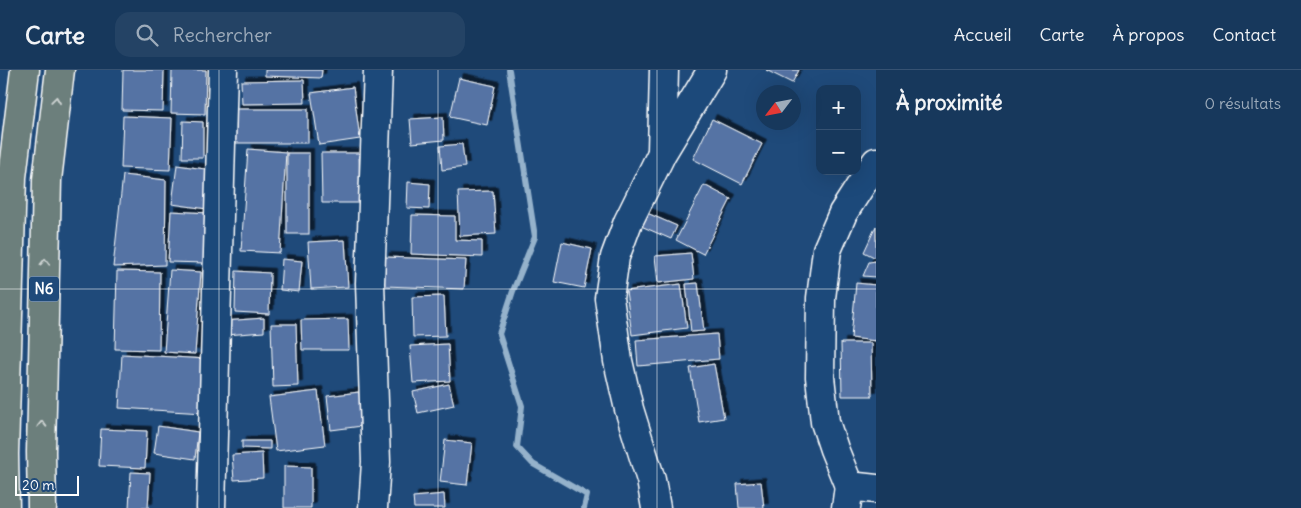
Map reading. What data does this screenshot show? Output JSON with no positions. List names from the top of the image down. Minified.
{"streets":{"highway":["N6"]},"scale_bar":"20 m","north":"bottom left","page":{"header":"Carte","search":"Rechercher","nav":["Accueil","Carte","À propos","Contact"],"heading":["À proximité","0 résultats"],"map_buttons":["+","−"],"scale":"20 m"}}
